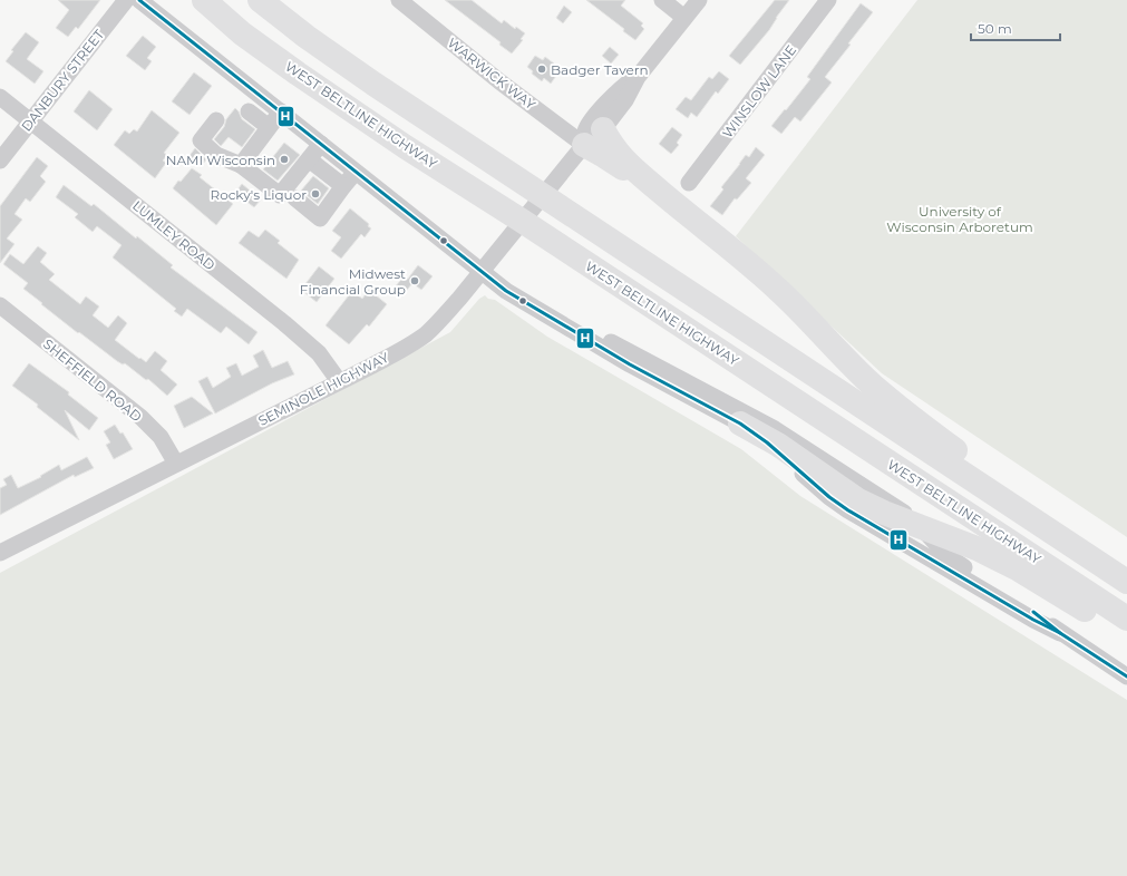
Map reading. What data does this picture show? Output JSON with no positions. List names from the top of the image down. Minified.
{"streets":{"highway":["WEST BELTLINE HIGHWAY"],"street":["WARWICK WAY","DANBURY STREET","WINSLOW LANE","LUMLEY ROAD","SHEFFIELD ROAD","SEMINOLE HIGHWAY"]},"crossings":[["WARWICK WAY","SEMINOLE HIGHWAY"],["DANBURY STREET","LUMLEY ROAD"],["LUMLEY ROAD","SEMINOLE HIGHWAY"],["SHEFFIELD ROAD","SEMINOLE HIGHWAY"]],"parks":["University of Wisconsin Arboretum"],"places":["Badger Tavern","NAMI Wisconsin","Rocky's Liquor","Midwest Financial Group"],"lines":["transit line H"],"scale_bar":"50 m"}
